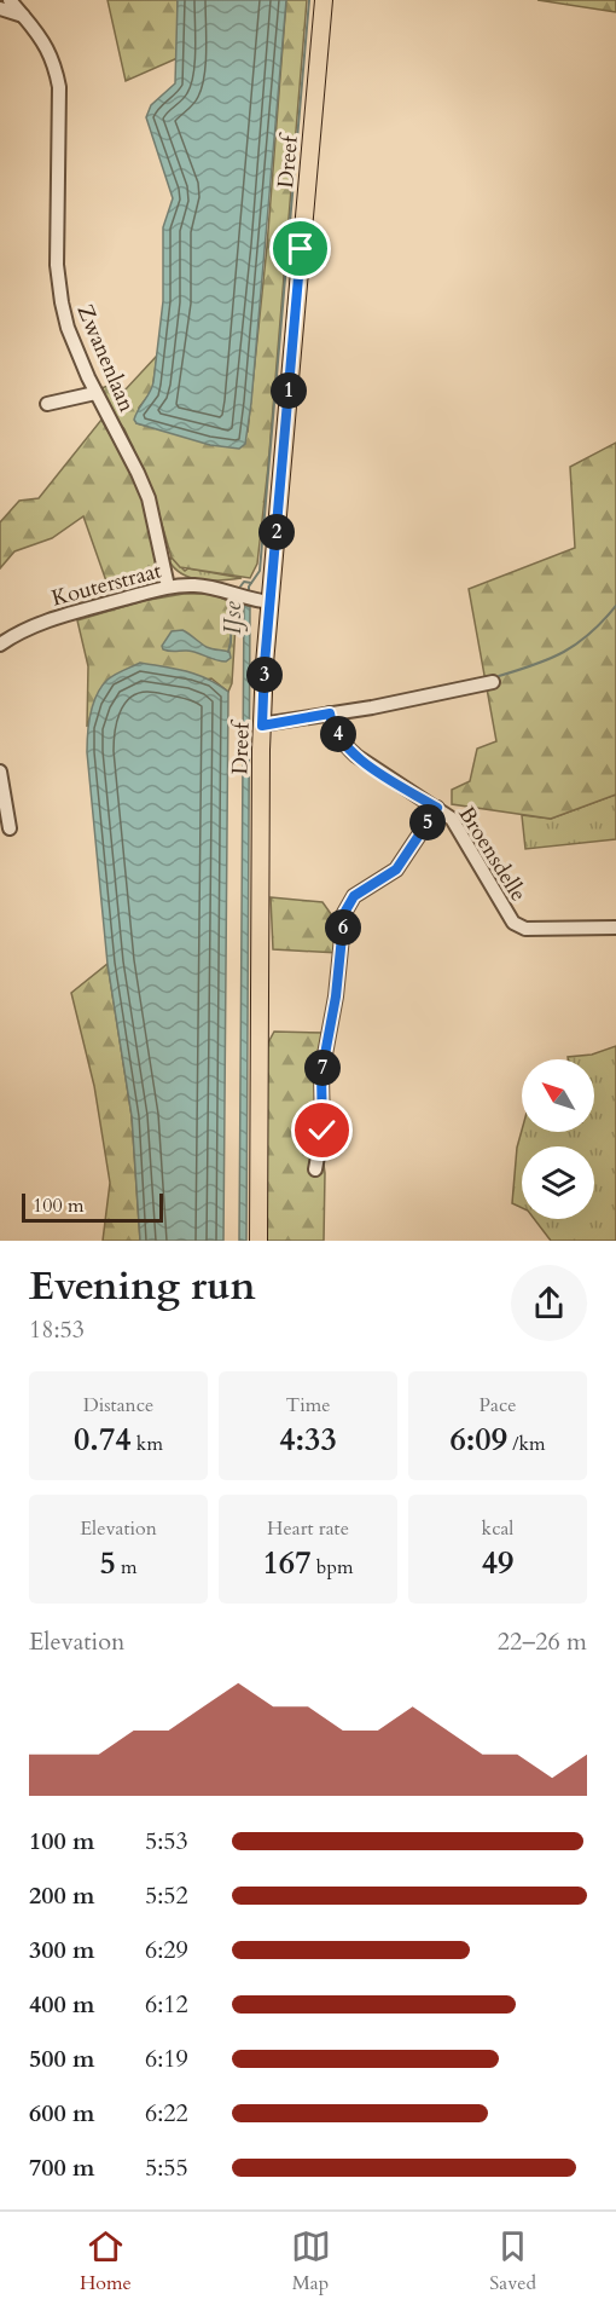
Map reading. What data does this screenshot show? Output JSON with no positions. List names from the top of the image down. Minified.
{"streets":{"main road":["Dreef"],"street":["Zwanenlaan","Kouterstraat","Broensdelle"]},"crossings":[["Dreef","Kouterstraat"],["Zwanenlaan","Kouterstraat"]],"water":["IJse"],"scale_bar":"100 m","north":"top left","page":{"pins":["1","2","3","4","5","6","7"],"scale":"100 m","heading":["Evening run","18:53"],"stats":[["Distance","0.74 km"],["Time","4:33"],["Pace","6:09 /km"],["Elevation","5 m"],["Heart rate","167 bpm"],["kcal","49"]],"chart":["Elevation","22–26 m"],"list":[{"name":"100 m","note":"5:53"},{"name":"200 m","note":"5:52"},{"name":"300 m","note":"6:29"},{"name":"400 m","note":"6:12"},{"name":"500 m","note":"6:19"},{"name":"600 m","note":"6:22"},{"name":"700 m","note":"5:55"}],"tabs":["Home","Map","Saved"]}}
